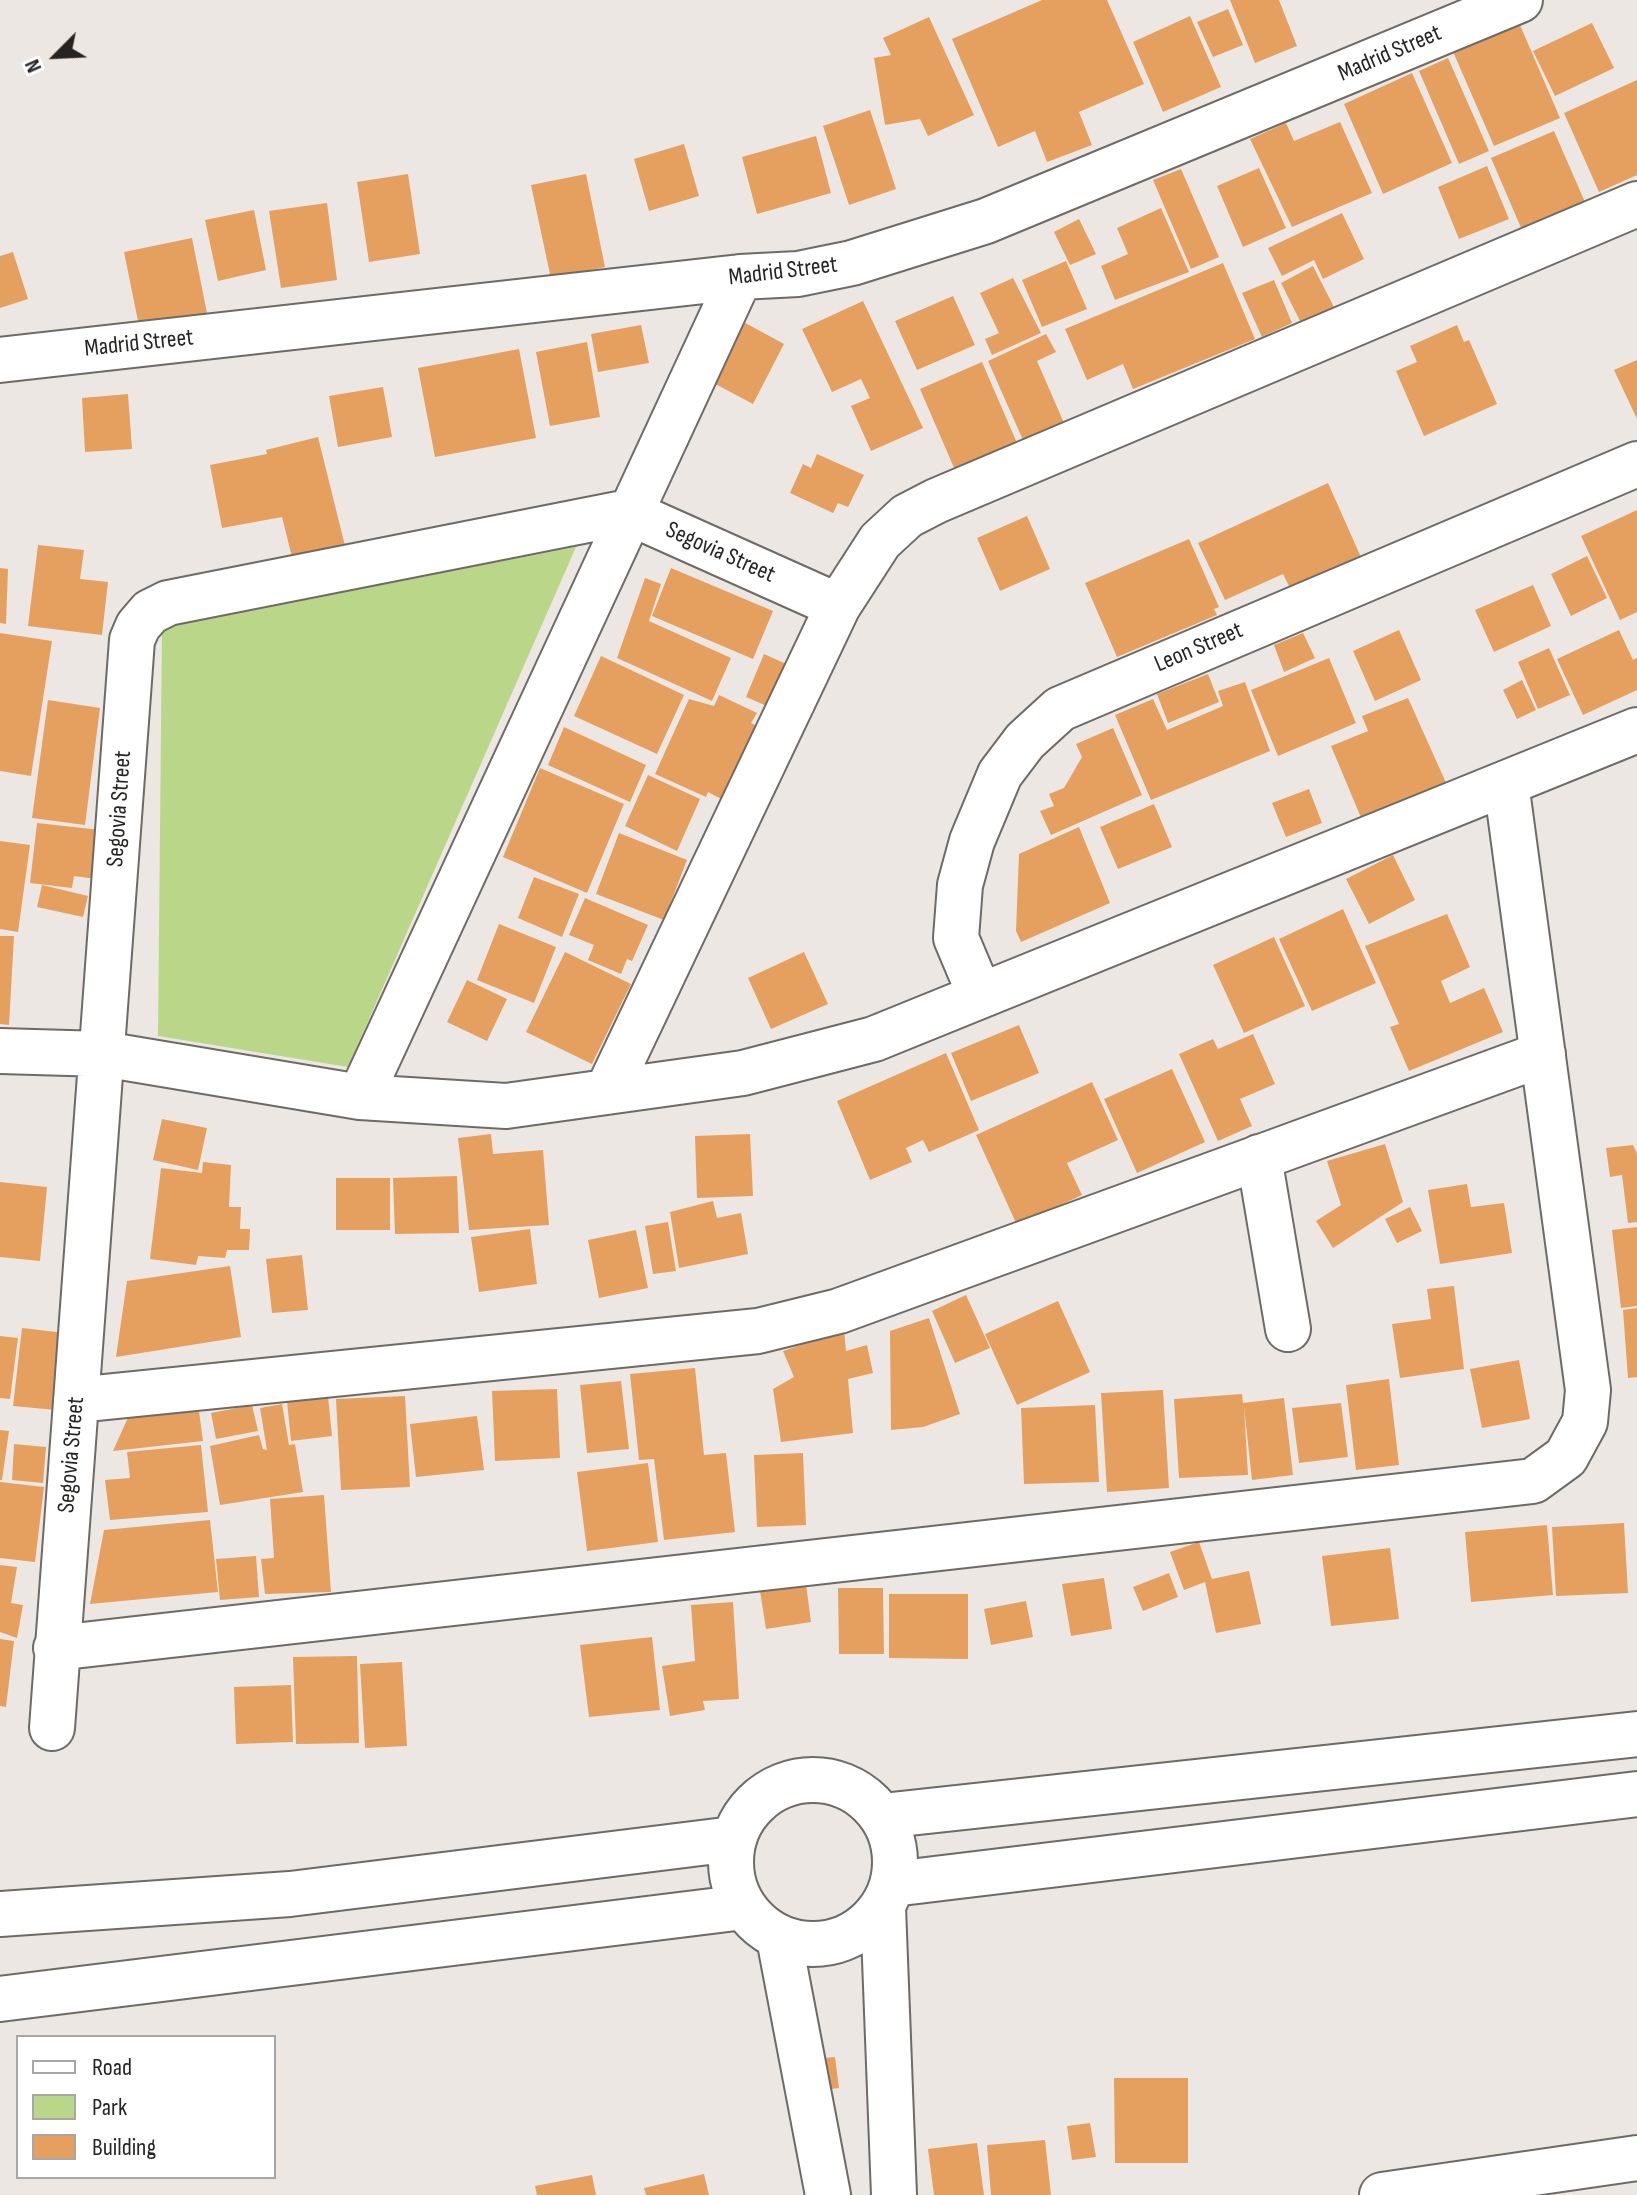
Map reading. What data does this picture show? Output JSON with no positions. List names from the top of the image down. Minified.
{"streets":{"street":["Madrid Street","Segovia Street","Leon Street"]},"legend":["Road","Park","Building"],"north":"bottom left"}
